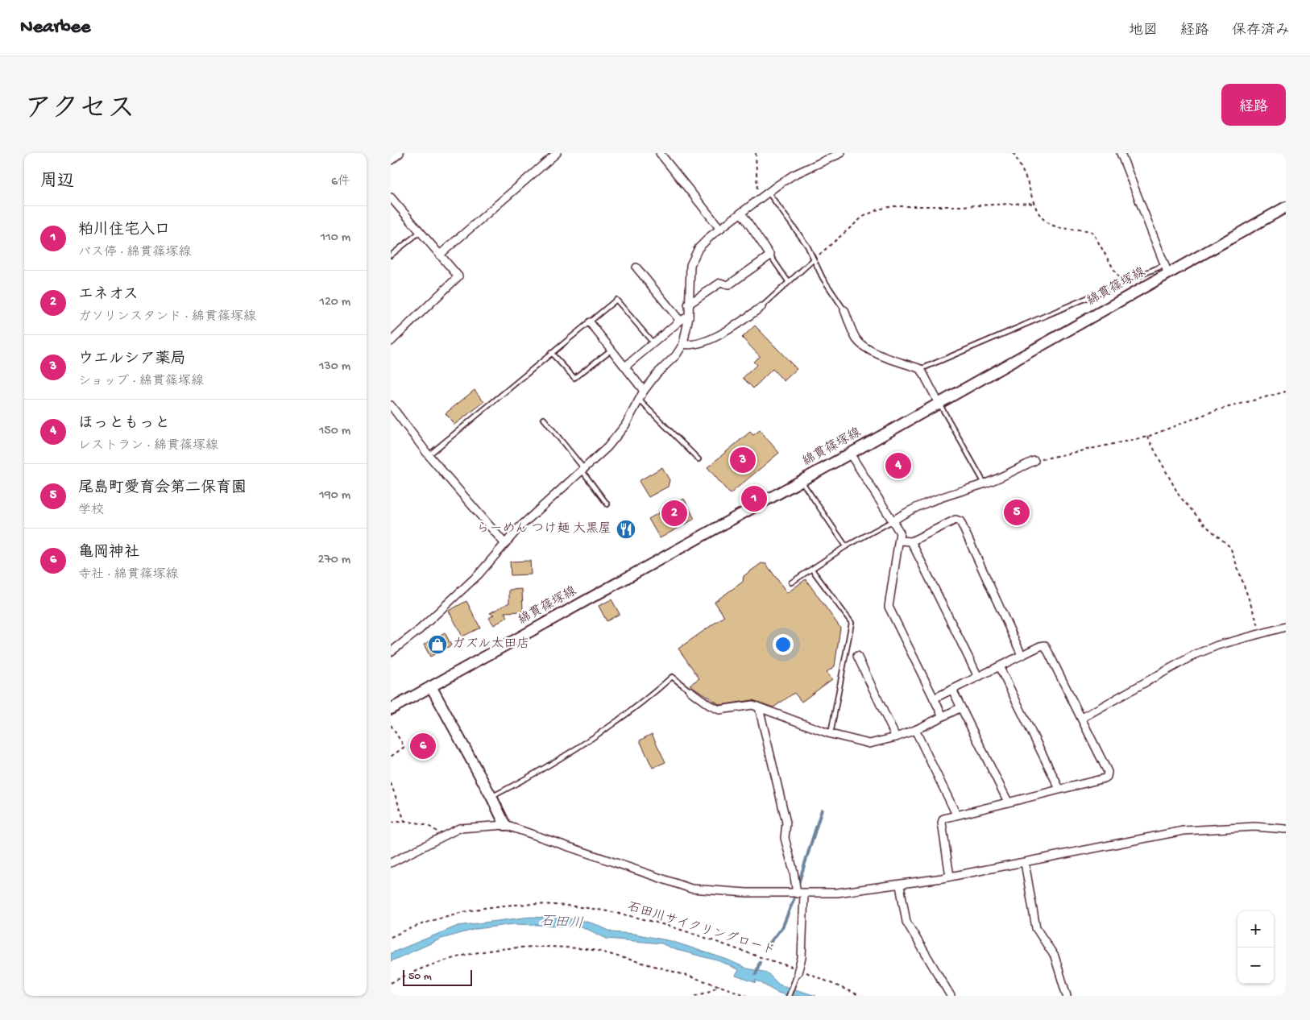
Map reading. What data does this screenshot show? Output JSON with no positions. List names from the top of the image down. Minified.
{"streets":{"main road":["綿貫篠塚線"],"path":["石田川サイクリングロード"]},"water":["石田川"],"places":{"restaurant":["らーめん つけ麺 大黒屋"],"shop":["ガズル太田店"]},"scale_bar":"50 m","page":{"header":"Nearbee","nav":["地図","経路","保存済み"],"title":"アクセス","buttons":"経路","heading":["周辺","6件"],"list":[{"mark":"1","name":"粕川住宅入口","note":"バス停 · 綿貫篠塚線","value":"110 m"},{"mark":"2","name":"エネオス","note":"ガソリンスタンド · 綿貫篠塚線","value":"120 m"},{"mark":"3","name":"ウエルシア薬局","note":"ショップ · 綿貫篠塚線","value":"130 m"},{"mark":"4","name":"ほっともっと","note":"レストラン · 綿貫篠塚線","value":"150 m"},{"mark":"5","name":"尾島町愛育会第二保育園","note":"学校","value":"190 m"},{"mark":"6","name":"亀岡神社","note":"寺社 · 綿貫篠塚線","value":"270 m"}],"pins":["3","4","1","5","2","6"],"map_buttons":["+","−"],"scale":"50 m"}}
